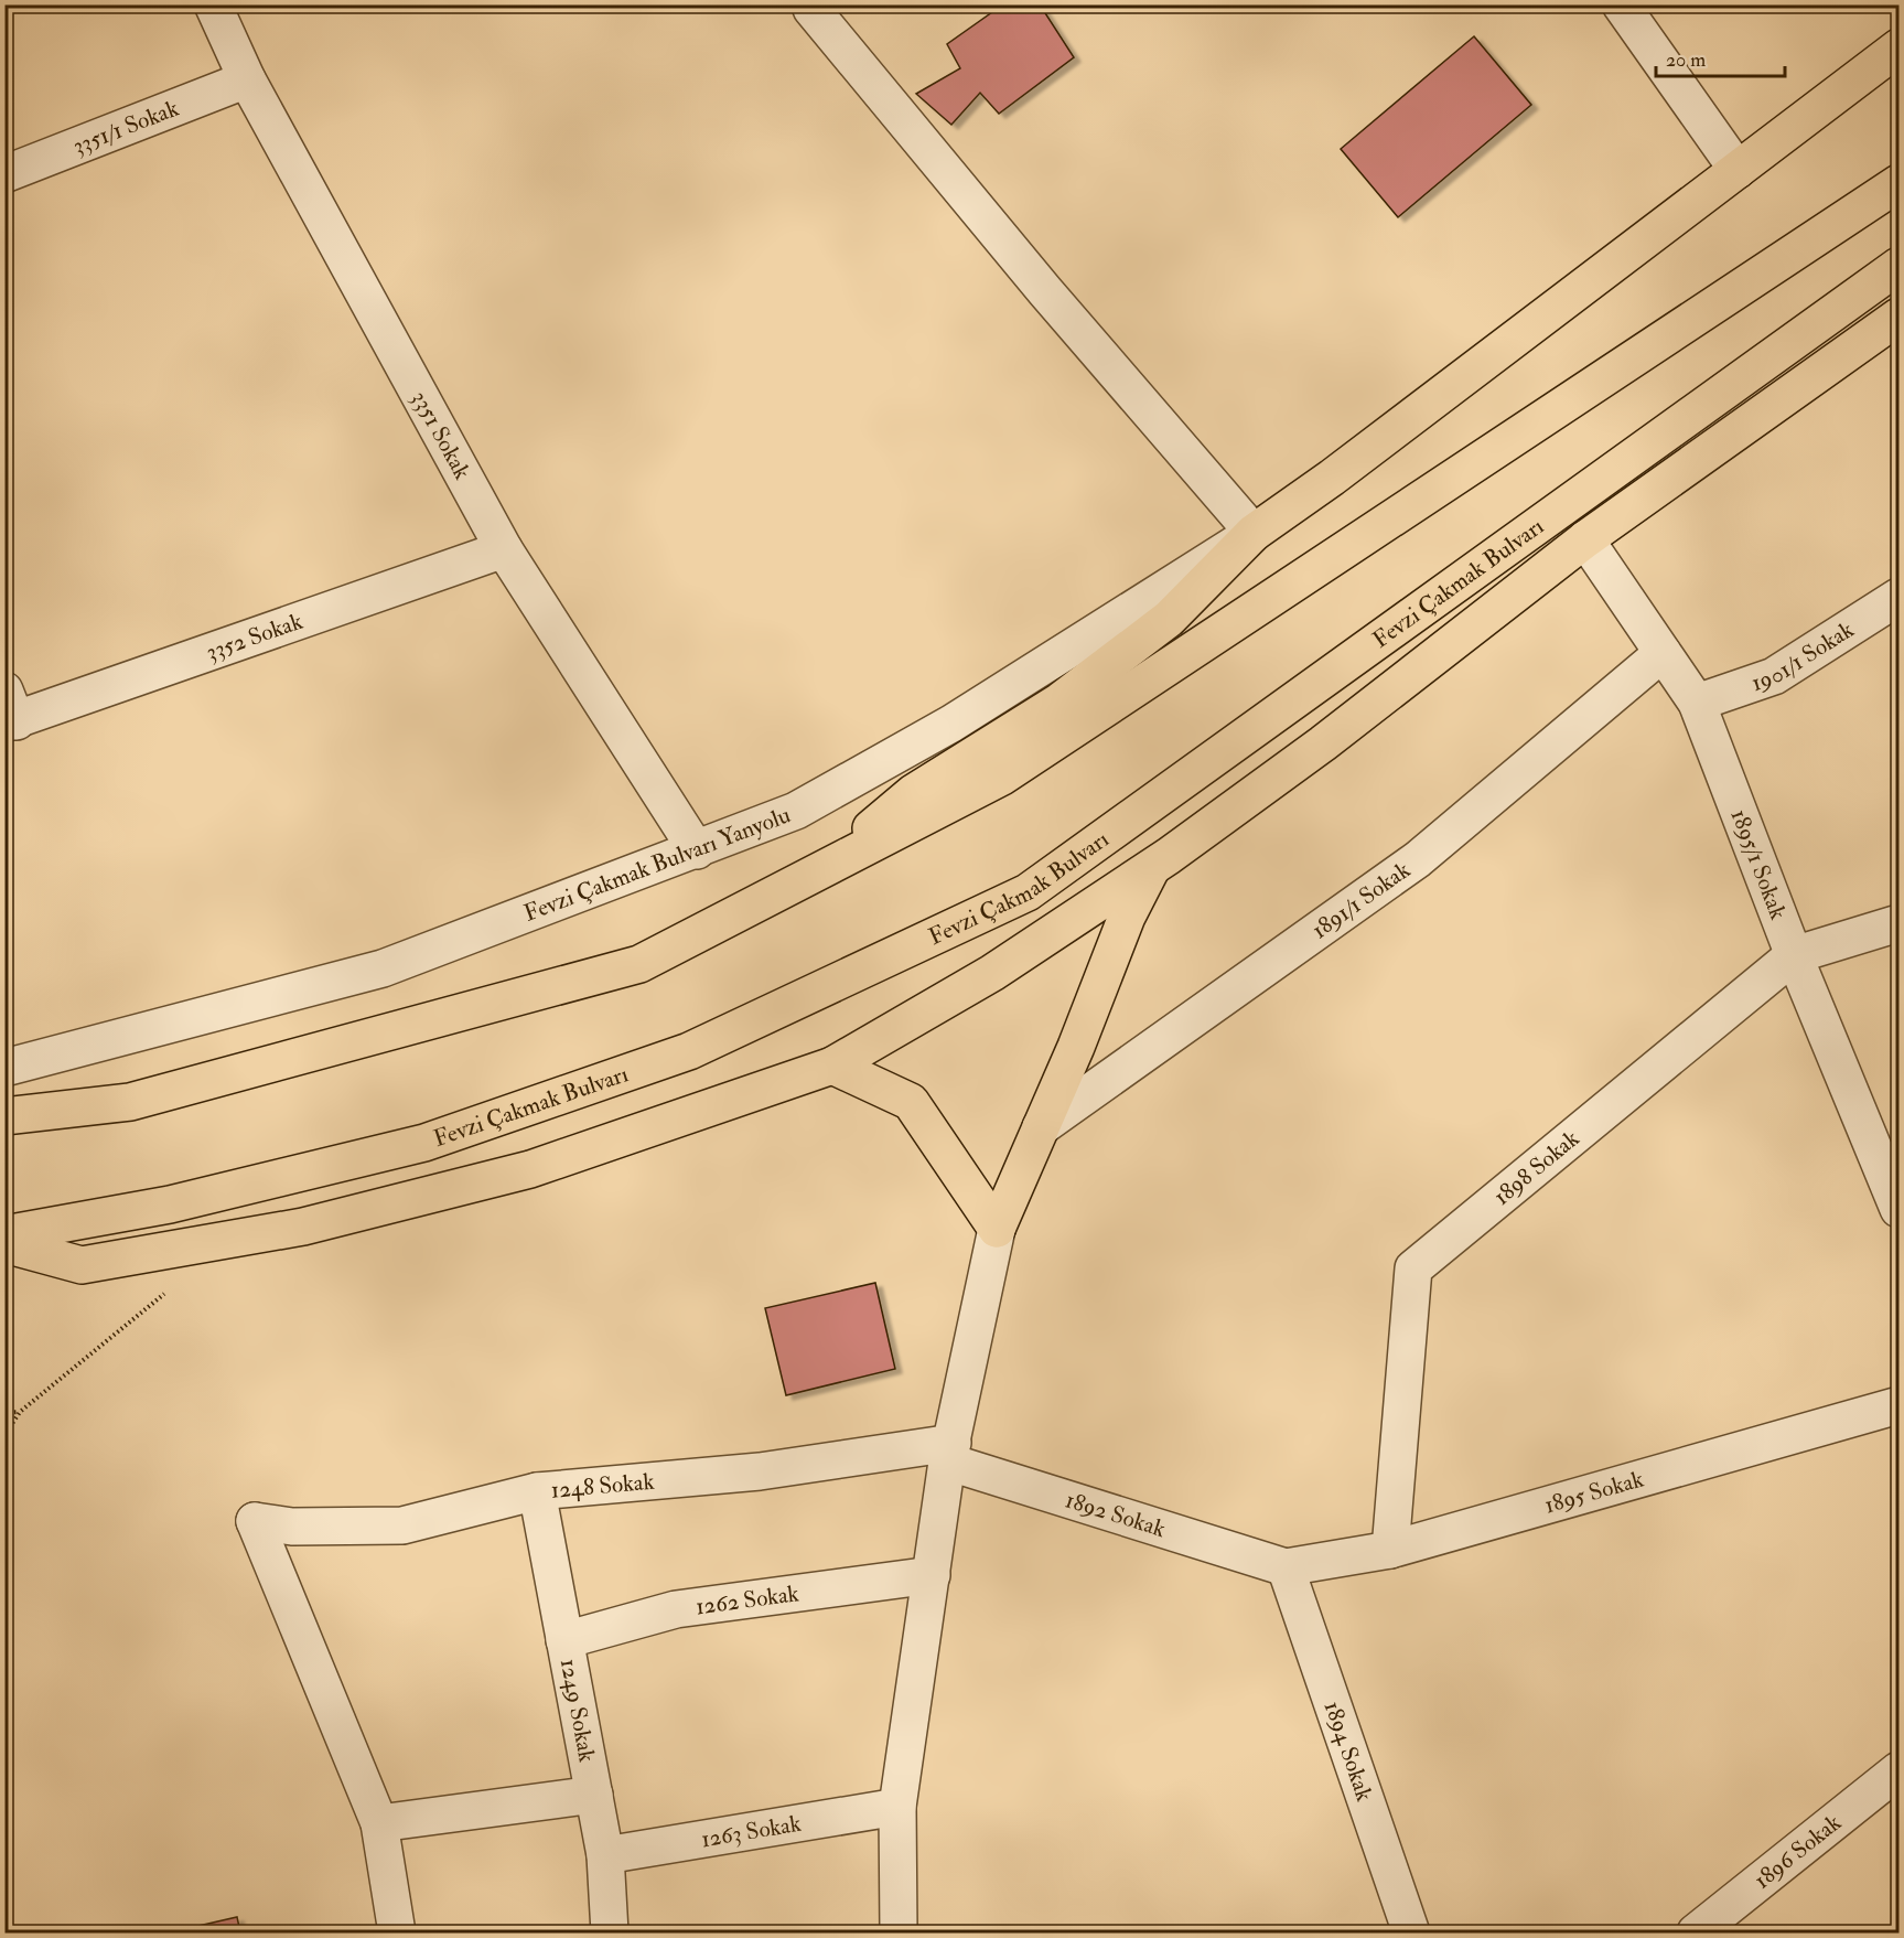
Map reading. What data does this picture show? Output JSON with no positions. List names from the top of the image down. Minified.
{"streets":{"main road":["Fevzi Çakmak Bulvarı"],"street":["3351/1 Sokak","3351 Sokak","3352 Sokak","1901/1 Sokak","Fevzi Çakmak Bulvarı Yanyolu","1895/1 Sokak","1891/1 Sokak","1898 Sokak","1248 Sokak","1895 Sokak","1892 Sokak","1262 Sokak","1249 Sokak","1894 Sokak","1263 Sokak","1896 Sokak"]},"crossings":[["3351/1 Sokak","3351 Sokak"],["3351 Sokak","3352 Sokak"],["3351 Sokak","Fevzi Çakmak Bulvarı Yanyolu"],["1901/1 Sokak","1895/1 Sokak"],["1895/1 Sokak","1891/1 Sokak"],["1895/1 Sokak","1898 Sokak"],["1898 Sokak","1895 Sokak"],["1248 Sokak","1892 Sokak"],["1248 Sokak","1249 Sokak"],["1895 Sokak","1892 Sokak"],["1895 Sokak","1894 Sokak"],["1892 Sokak","1894 Sokak"],["1262 Sokak","1249 Sokak"],["1249 Sokak","1263 Sokak"]],"scale_bar":"20 m"}
